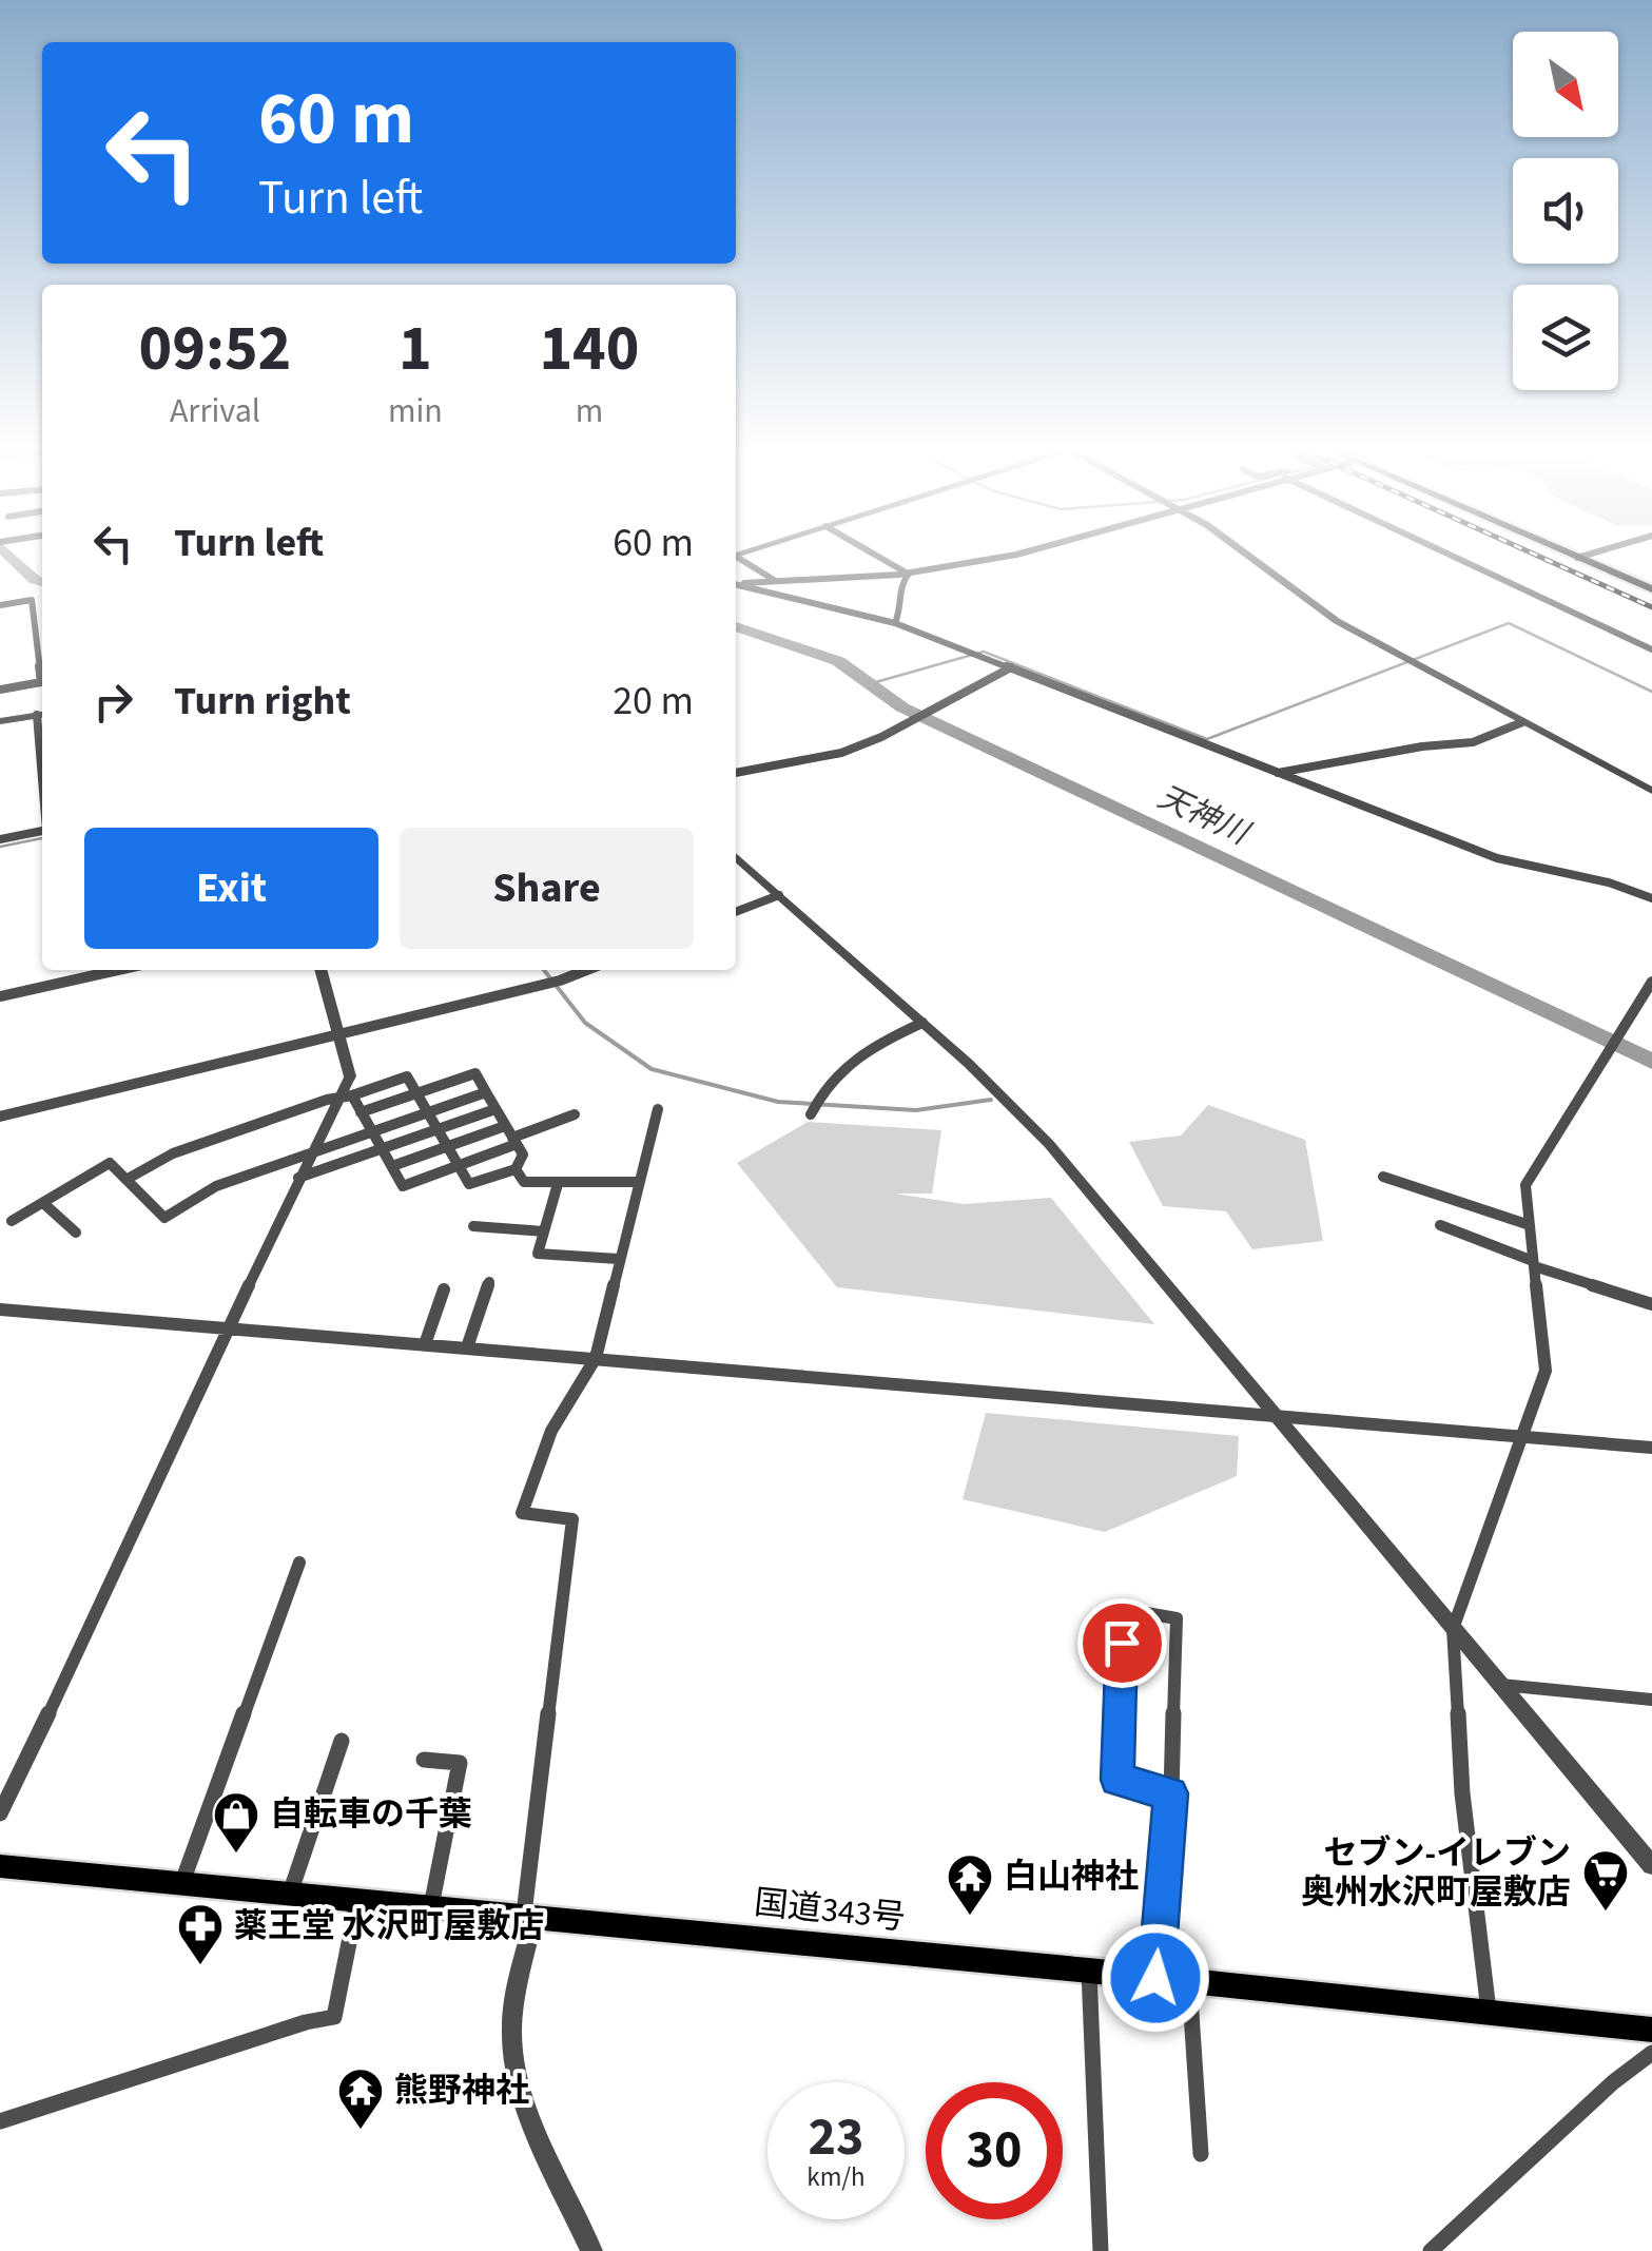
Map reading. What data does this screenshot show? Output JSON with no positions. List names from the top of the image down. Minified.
{"streets":{"highway":["国道343号"]},"water":["天神川"],"places":{"shop":["自転車の千葉"],"supermarket":["セブン-イレブン 奥州水沢町屋敷店"],"temple":["白山神社","熊野神社"],"pharmacy":["薬王堂 水沢町屋敷店"]},"north":"bottom right","page":{"turn":["60 m","Turn left"],"eta":["09:52","Arrival","1","min","140","m"],"list":[{"name":"Turn left","value":"60 m"},{"name":"Turn right","value":"20 m"}],"buttons":["Exit","Share"],"speed":"23 km/h","limit":"30"}}
